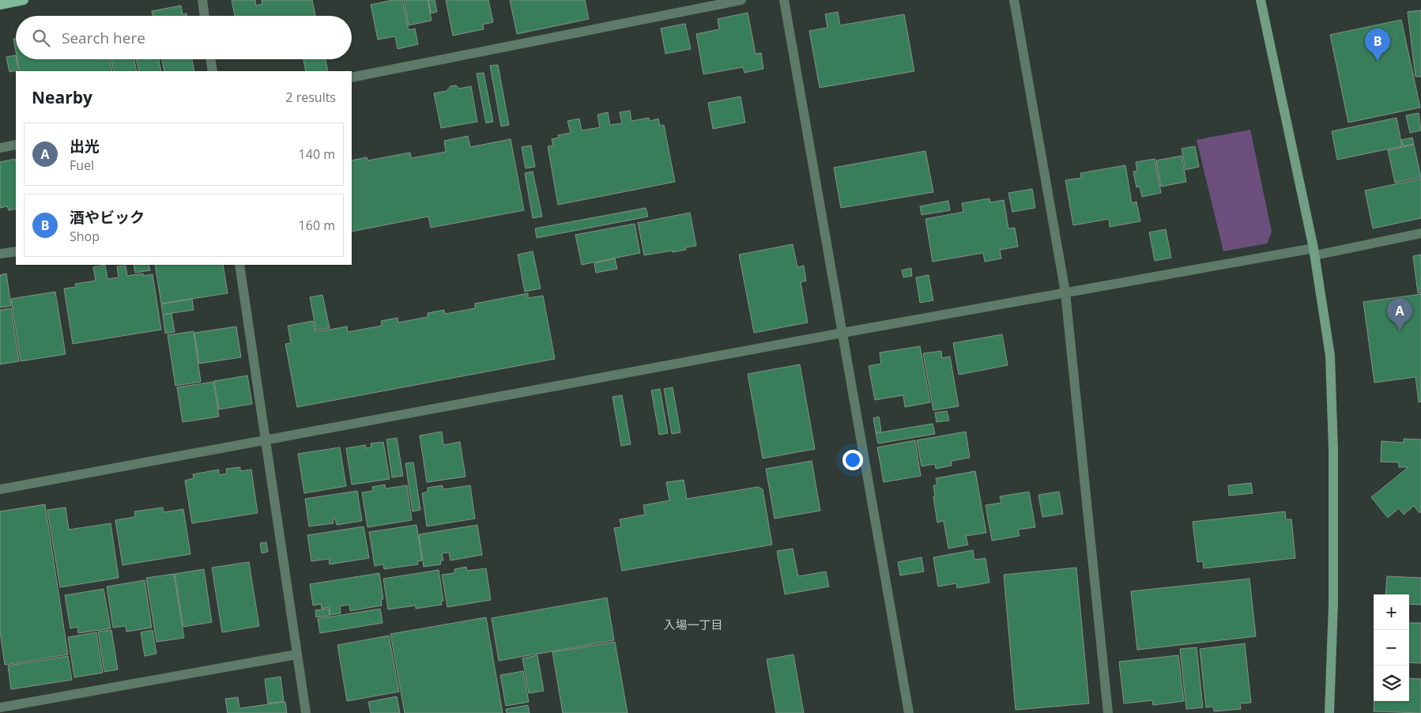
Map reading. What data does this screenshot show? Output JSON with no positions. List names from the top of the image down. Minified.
{"districts":["入場一丁目"],"page":{"search":"Search here","pins":["B","A"],"heading":["Nearby","2 results"],"list":[{"mark":"A","name":"出光","note":"Fuel","value":"140 m"},{"mark":"B","name":"酒やビック","note":"Shop","value":"160 m"}],"map_buttons":["+","−"]}}
